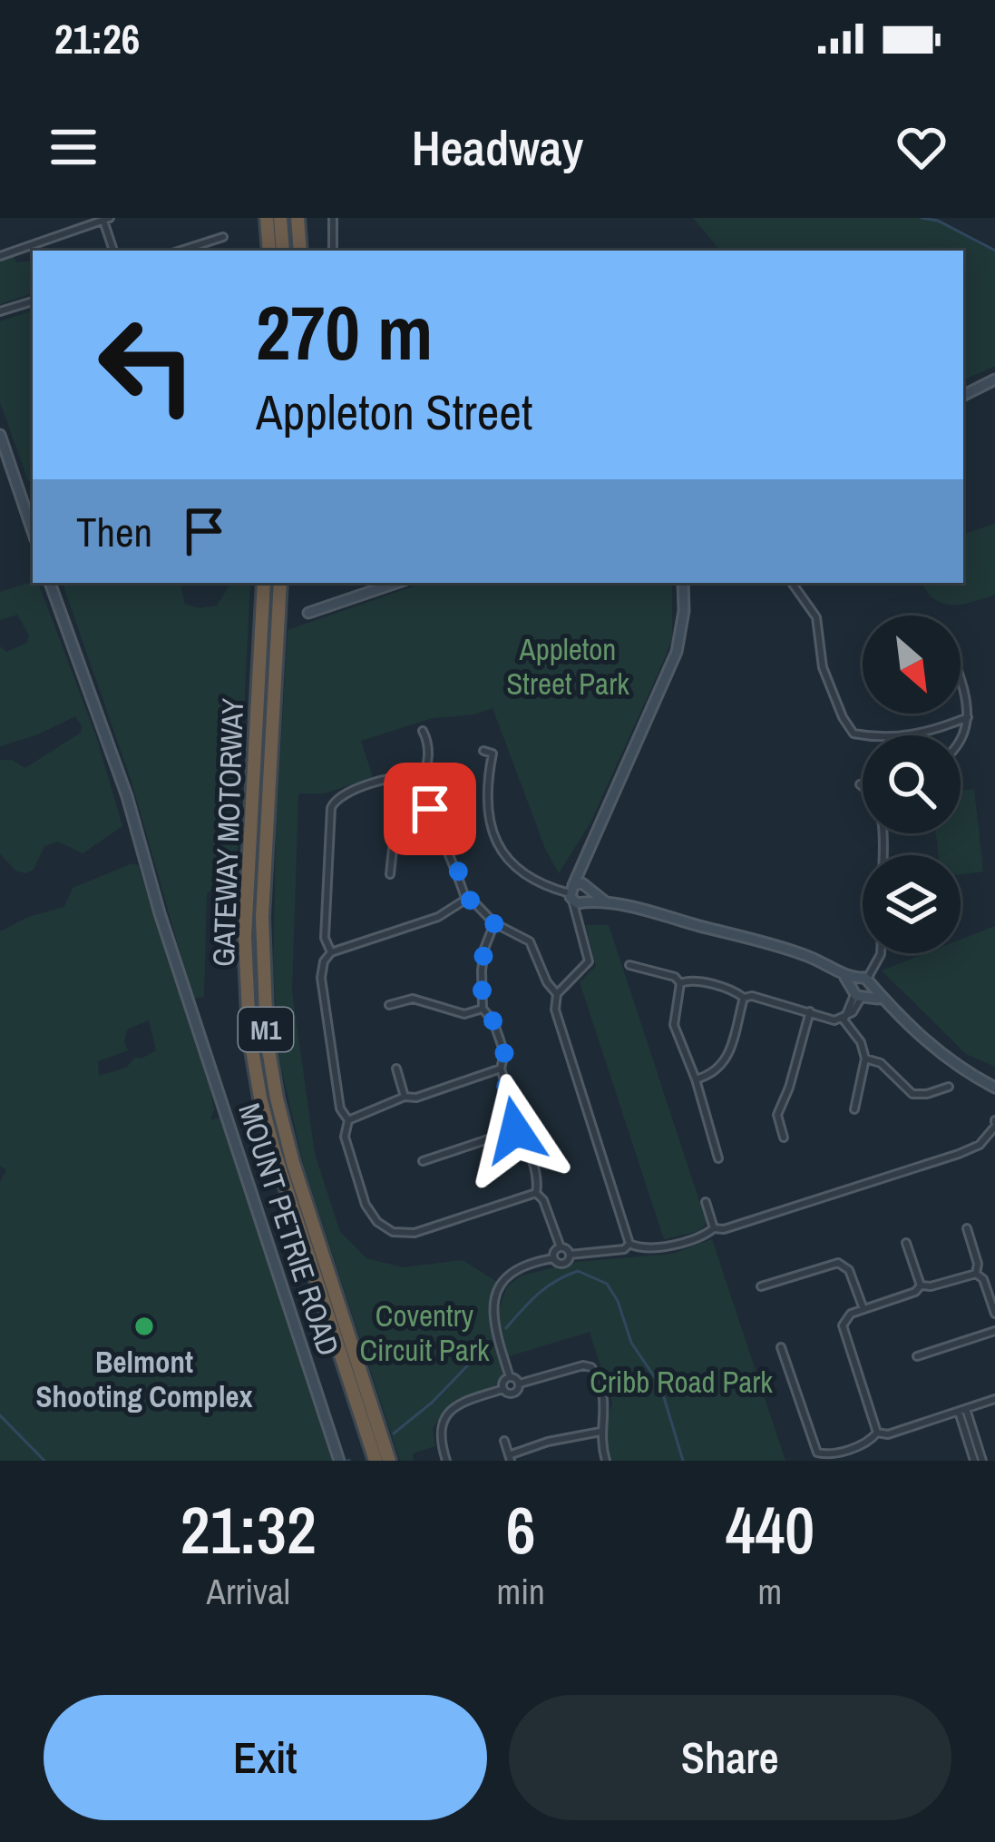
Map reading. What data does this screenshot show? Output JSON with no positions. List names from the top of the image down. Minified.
{"streets":{"highway":["GATEWAY MOTORWAY","M1"],"street":["MOUNT PETRIE ROAD"]},"parks":["Appleton Street Park","Coventry Circuit Park","Cribb Road Park"],"places":["Belmont Shooting Complex"],"north":"bottom right","page":{"status":"21:26","header":"Headway","turn":["270 m","Appleton Street"],"then":"Then","eta":["21:32","Arrival","6","min","440","m"],"buttons":["Exit","Share"]}}
